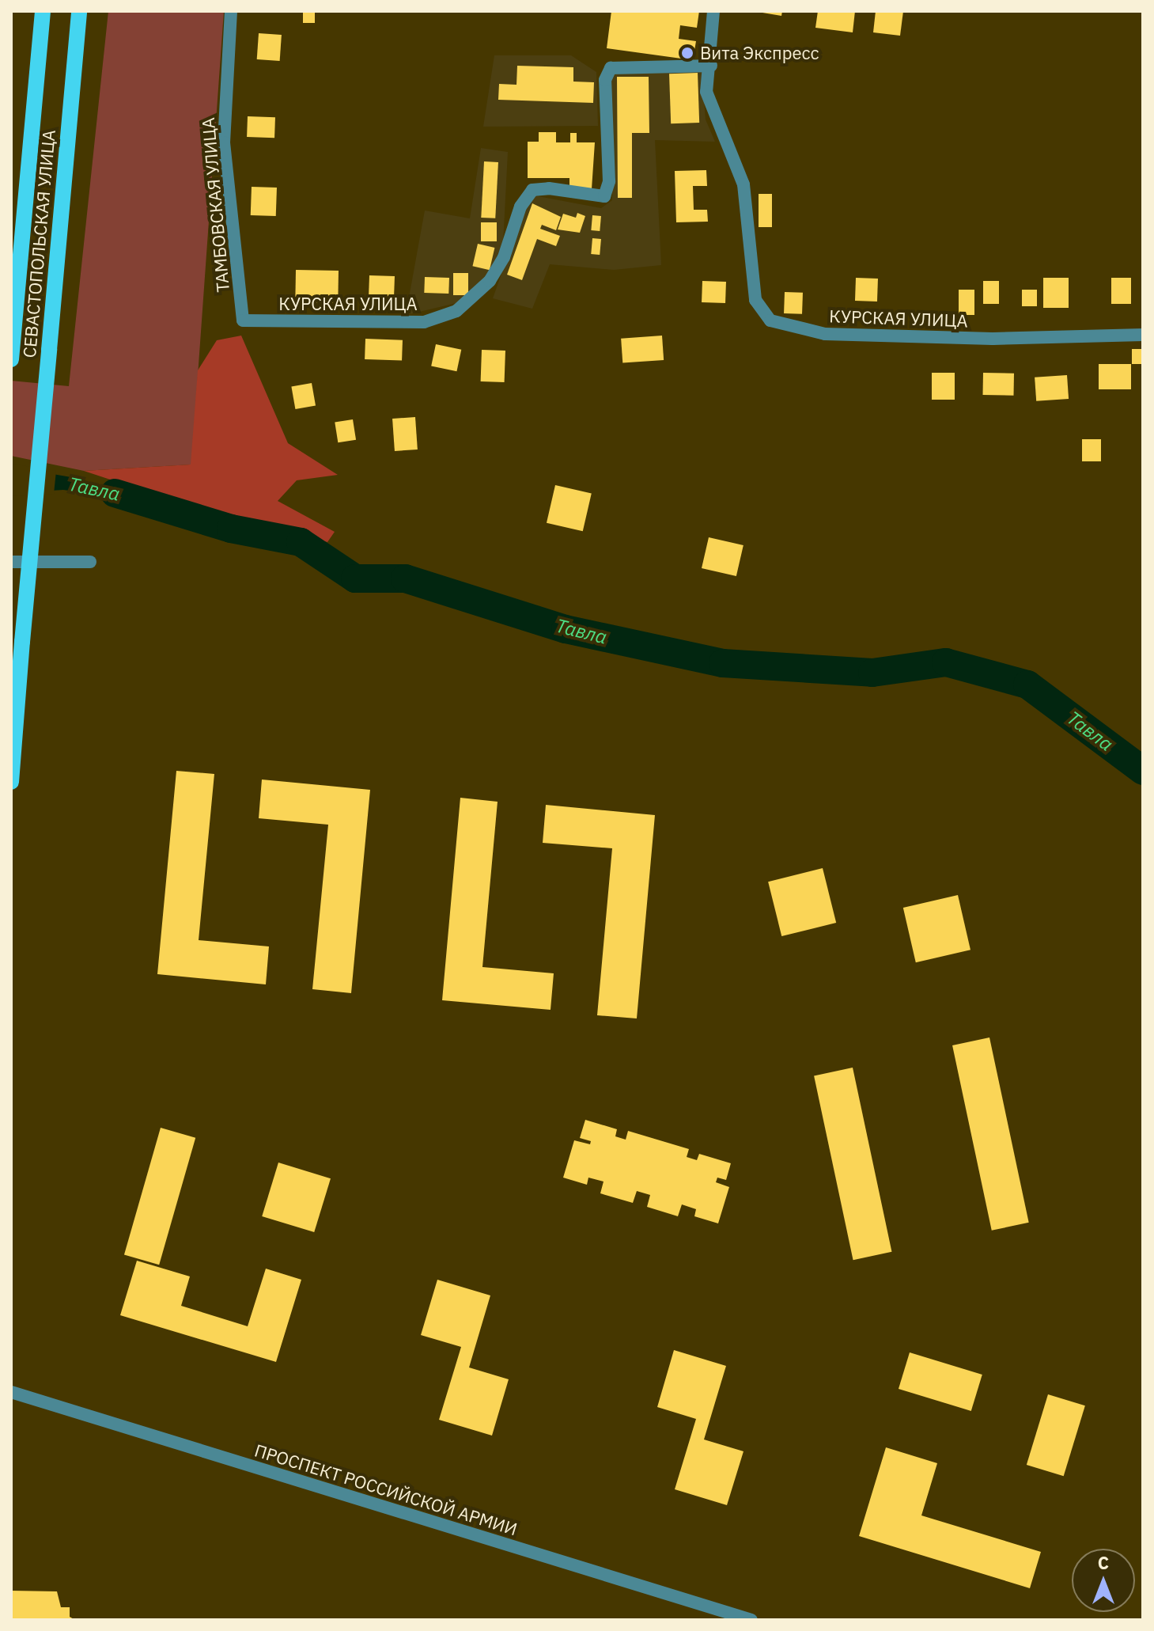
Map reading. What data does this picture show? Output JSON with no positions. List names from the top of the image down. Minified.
{"streets":{"main road":["СЕВАСТОПОЛЬСКАЯ УЛИЦА"],"street":["ТАМБОВСКАЯ УЛИЦА","КУРСКАЯ УЛИЦА","ПРОСПЕКТ РОССИЙСКОЙ АРМИИ"]},"crossings":[["ТАМБОВСКАЯ УЛИЦА","КУРСКАЯ УЛИЦА"]],"water":["Тавла"],"places":["Вита Экспресс"],"north":"top"}
